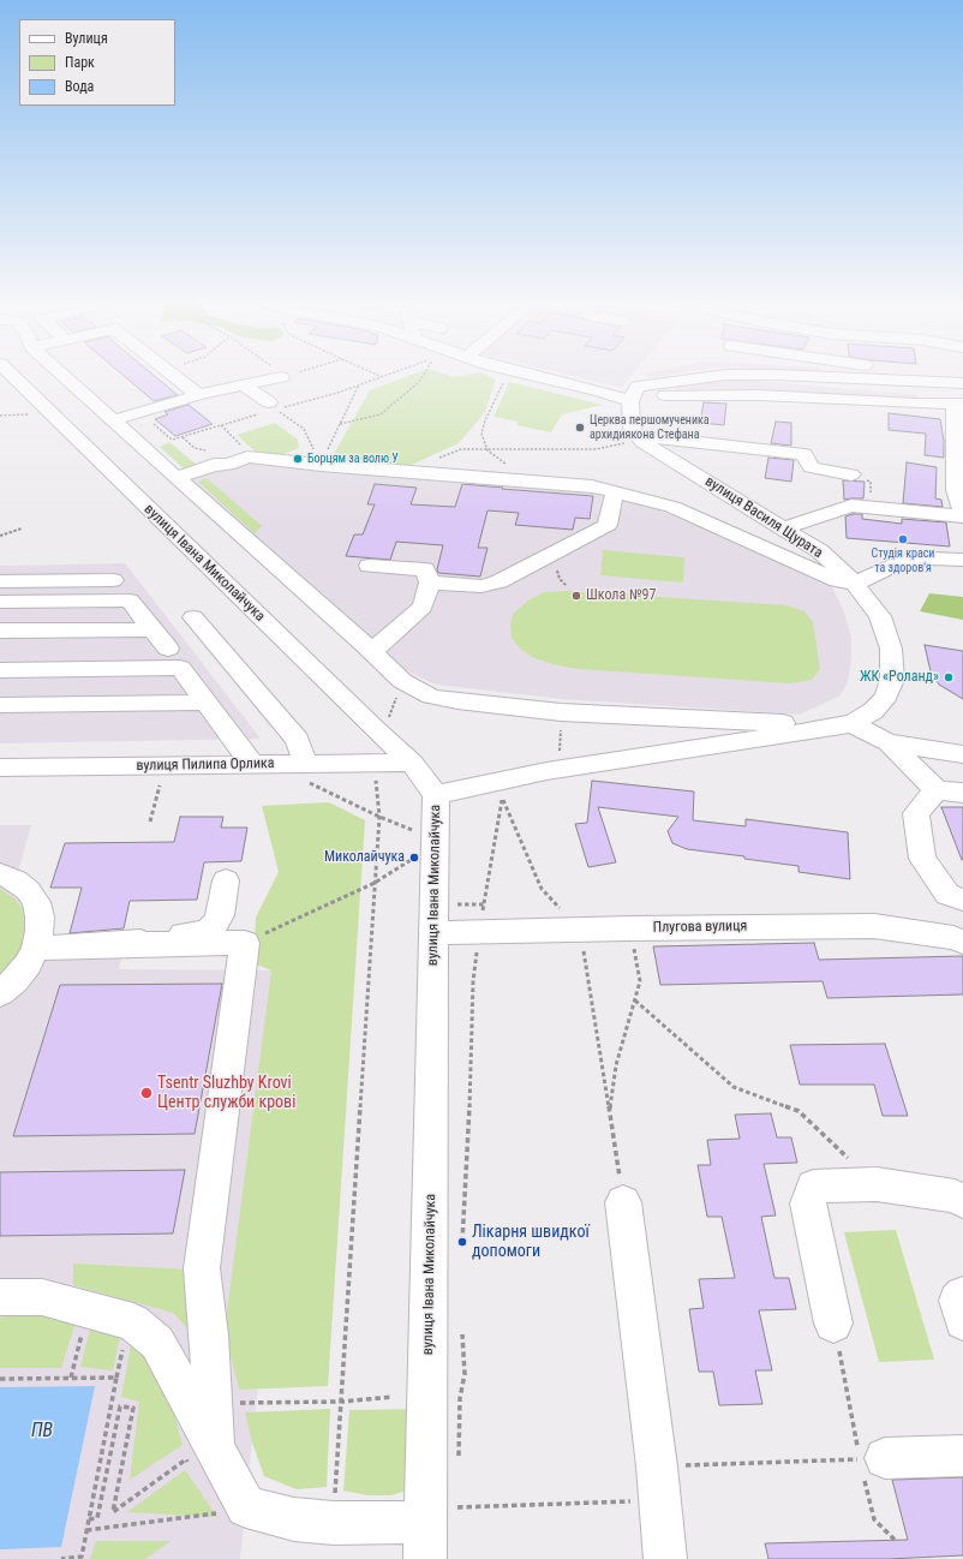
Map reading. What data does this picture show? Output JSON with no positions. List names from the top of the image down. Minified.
{"streets":{"street":["вулиця Василя Щурата","вулиця Івана Миколайчука","вулиця Пилипа Орлика","Плугова вулиця"]},"crossings":[["вулиця Василя Щурата","вулиця Івана Миколайчука"],["вулиця Івана Миколайчука","вулиця Пилипа Орлика"],["вулиця Івана Миколайчука","Плугова вулиця"]],"water":["ПВ"],"places":["Церква першомученика архидиякона Стефана","Борцям за волю У","Студія краси та здоров'я","Школа №97","ЖК «Роланд»","Миколайчука","Tsentr Sluzhby Krovi Центр служби крові","Лікарня швидкої допомоги"],"legend":["Вулиця","Парк","Вода"]}
